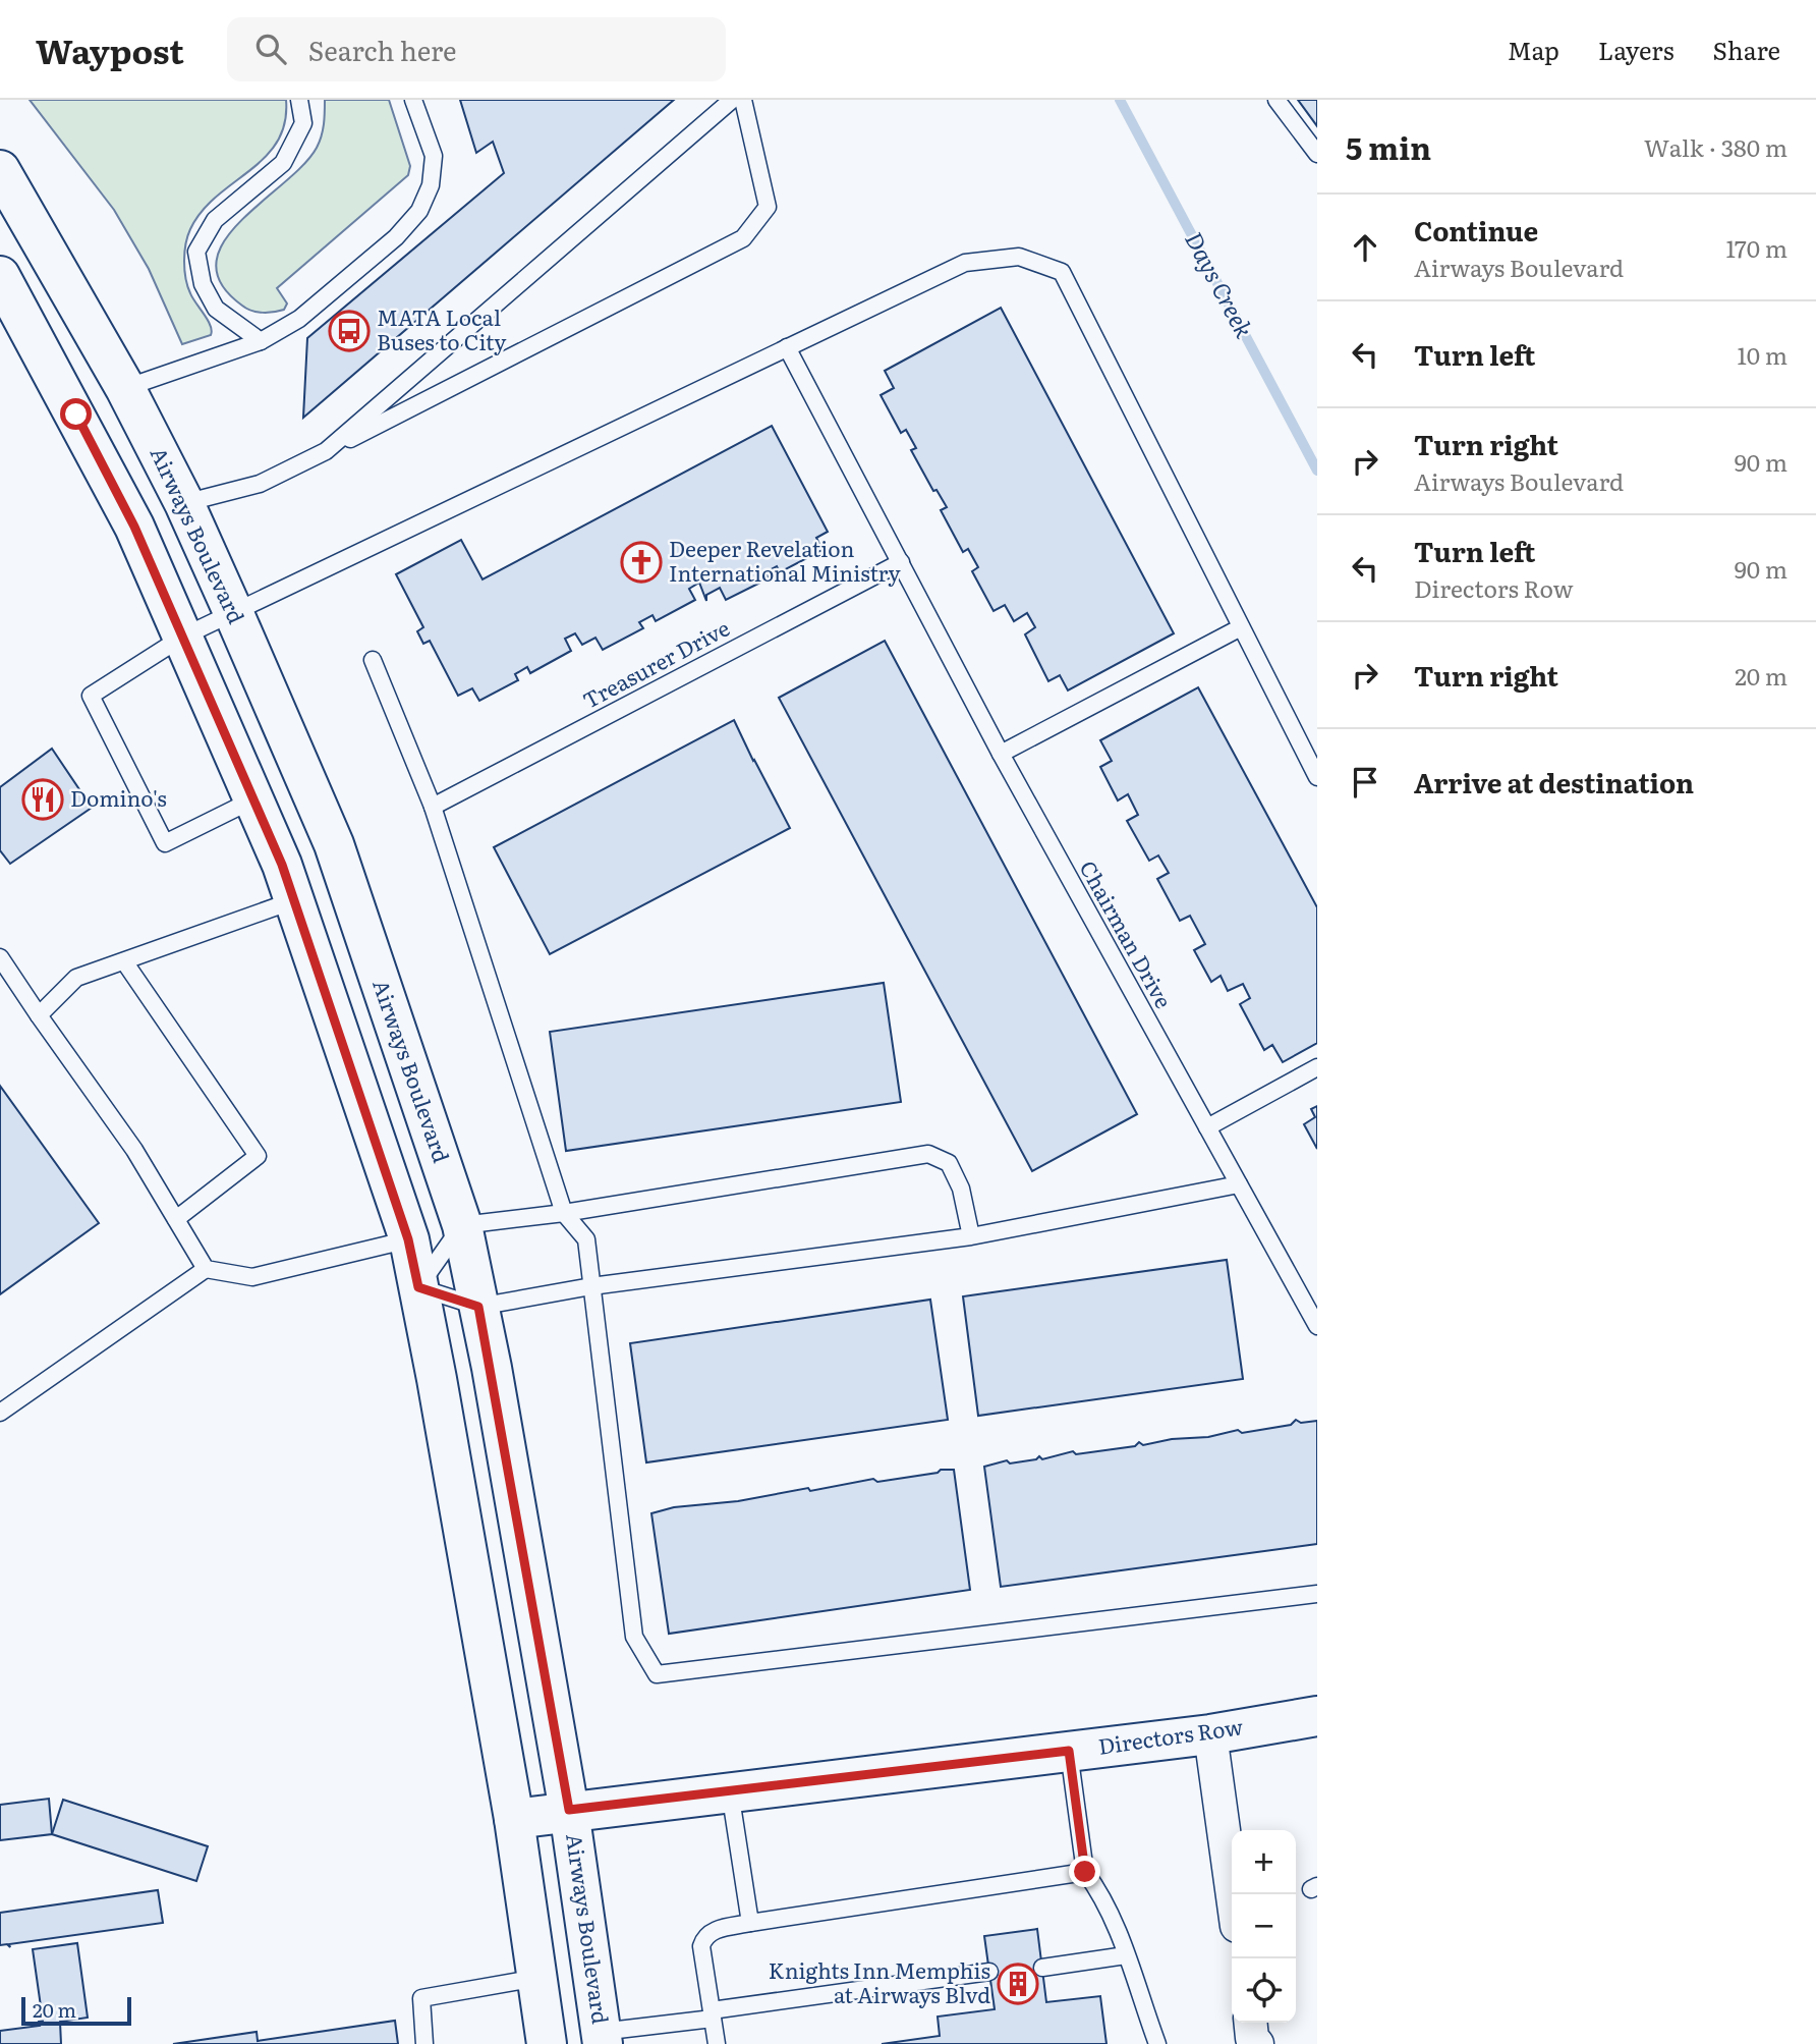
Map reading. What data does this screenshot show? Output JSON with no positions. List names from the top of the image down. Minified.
{"streets":{"main road":["Airways Boulevard","Directors Row"],"lane":["Treasurer Drive","Chairman Drive"]},"crossings":[["Airways Boulevard","Directors Row"],["Treasurer Drive","Chairman Drive"]],"water":["Days Creek"],"places":{"bus stop":["MATA Local Buses to City"],"church":["Deeper Revelation International Ministry"],"restaurant":["Domino's"],"building":["Knights Inn Memphis at Airways Blvd"]},"scale_bar":"20 m","page":{"header":"Waypost","search":"Search here","nav":["Map","Layers","Share"],"heading":["5 min","Walk · 380 m"],"list":[["Continue","Airways Boulevard","170 m"],["Turn left","10 m"],["Turn right","Airways Boulevard","90 m"],["Turn left","Directors Row","90 m"],["Turn right","20 m"],"Arrive at destination"],"map_buttons":["+","−"],"scale":"20 m"}}
